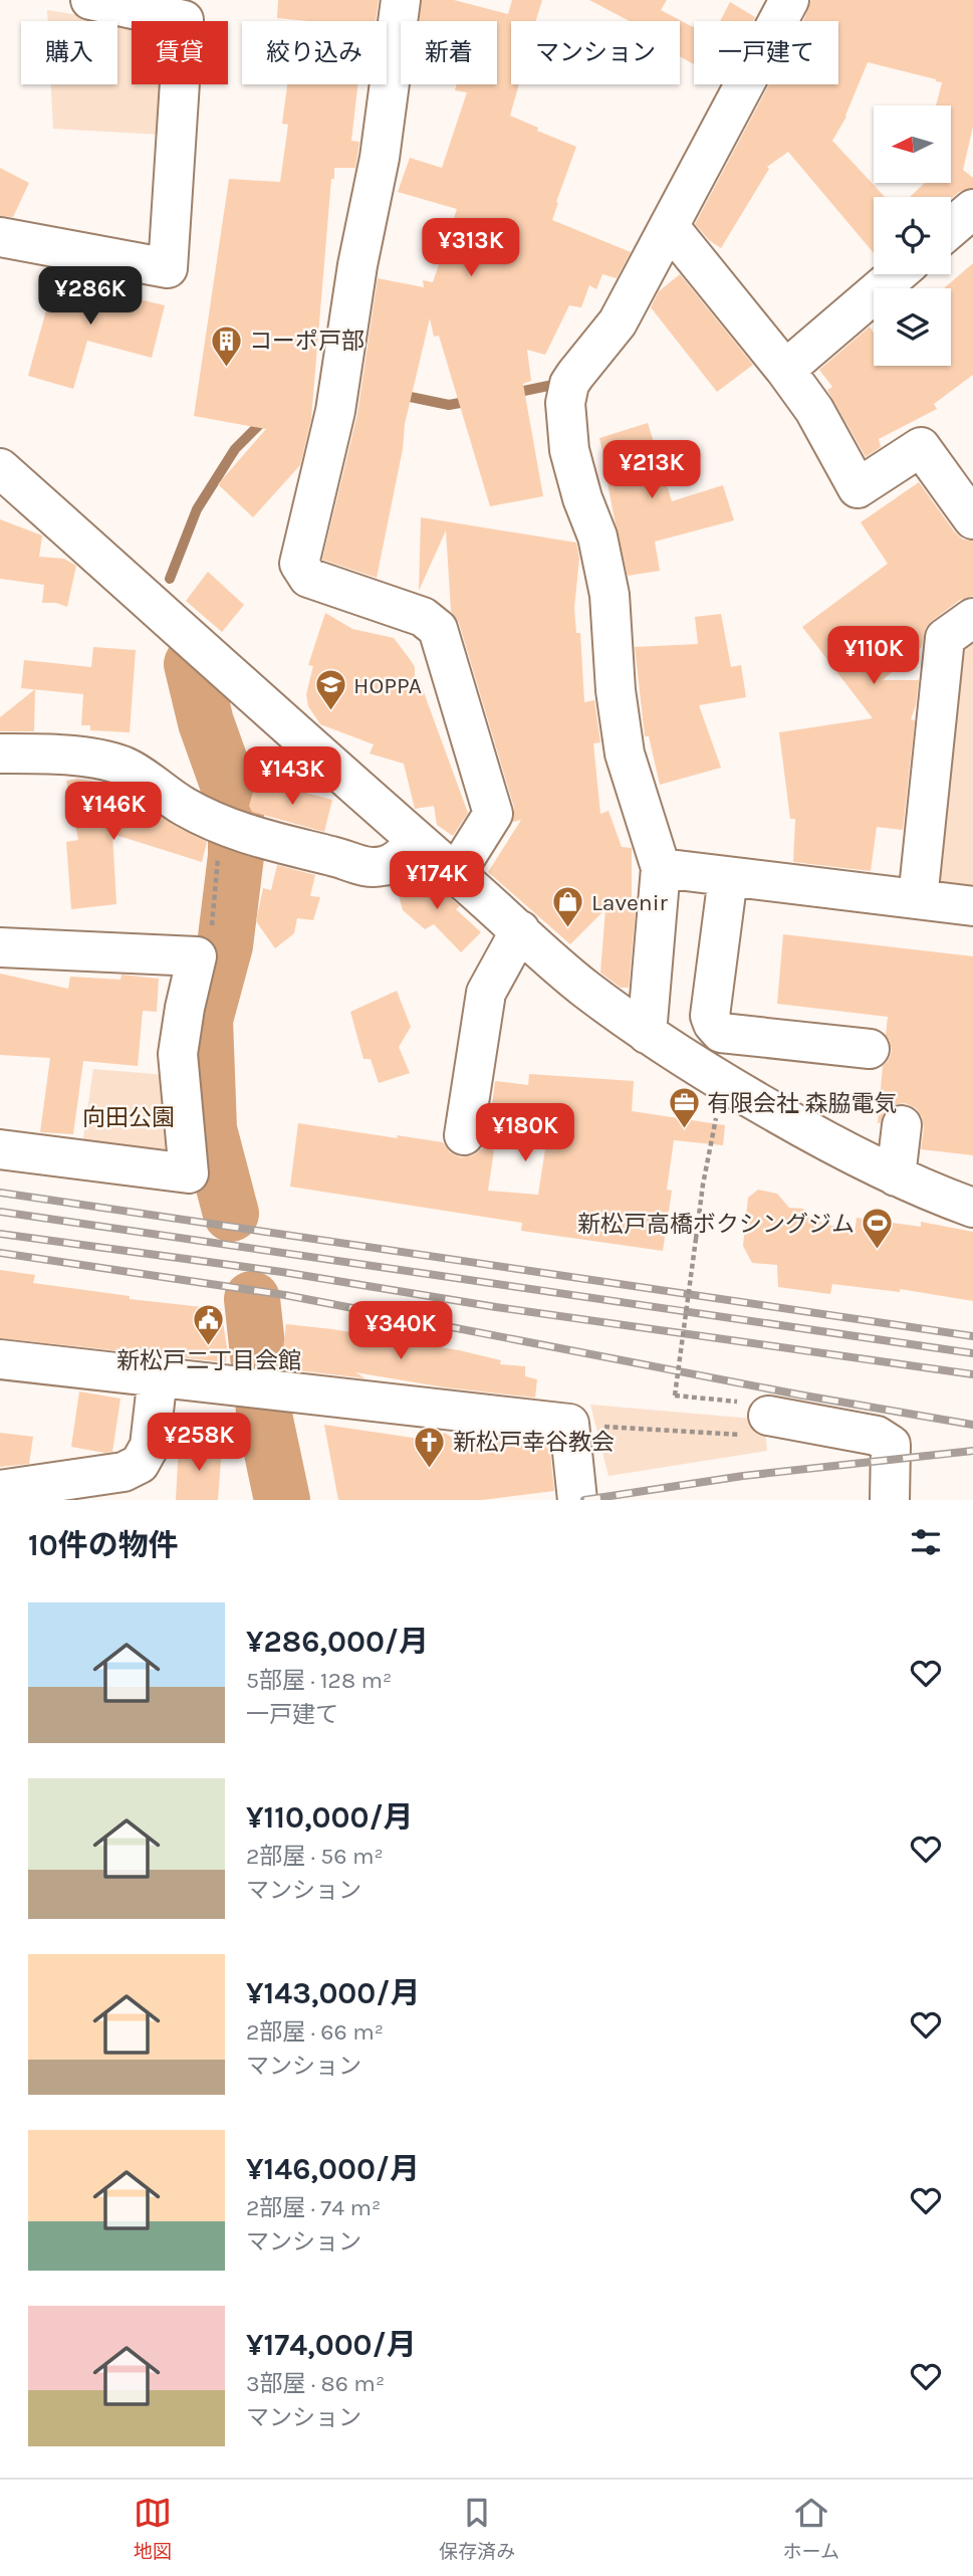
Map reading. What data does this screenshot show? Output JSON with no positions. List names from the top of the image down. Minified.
{"parks":["向田公園"],"places":{"building":["コーポ戸部"],"school or university":["HOPPA"],"shop":["Lavenir"],"office":["有限会社 森脇電気"],"sports":["新松戸高橋ボクシングジム"],"public building":["新松戸二丁目会館"],"church":["新松戸幸谷教会"]},"north":"left","page":{"chip":["購入","賃貸","絞り込み","新着","マンション","一戸建て"],"price":["¥313K","¥286K","¥213K","¥110K","¥143K","¥146K","¥174K","¥180K","¥340K","¥258K"],"heading":"10件の物件","list":[{"name":"¥286,000/月","note":"5部屋 · 128 m² · 一戸建て"},{"name":"¥110,000/月","note":"2部屋 · 56 m² · マンション"},{"name":"¥143,000/月","note":"2部屋 · 66 m² · マンション"},{"name":"¥146,000/月","note":"2部屋 · 74 m² · マンション"},{"name":"¥174,000/月","note":"3部屋 · 86 m² · マンション"}],"tabs":["地図","保存済み","ホーム"]}}
